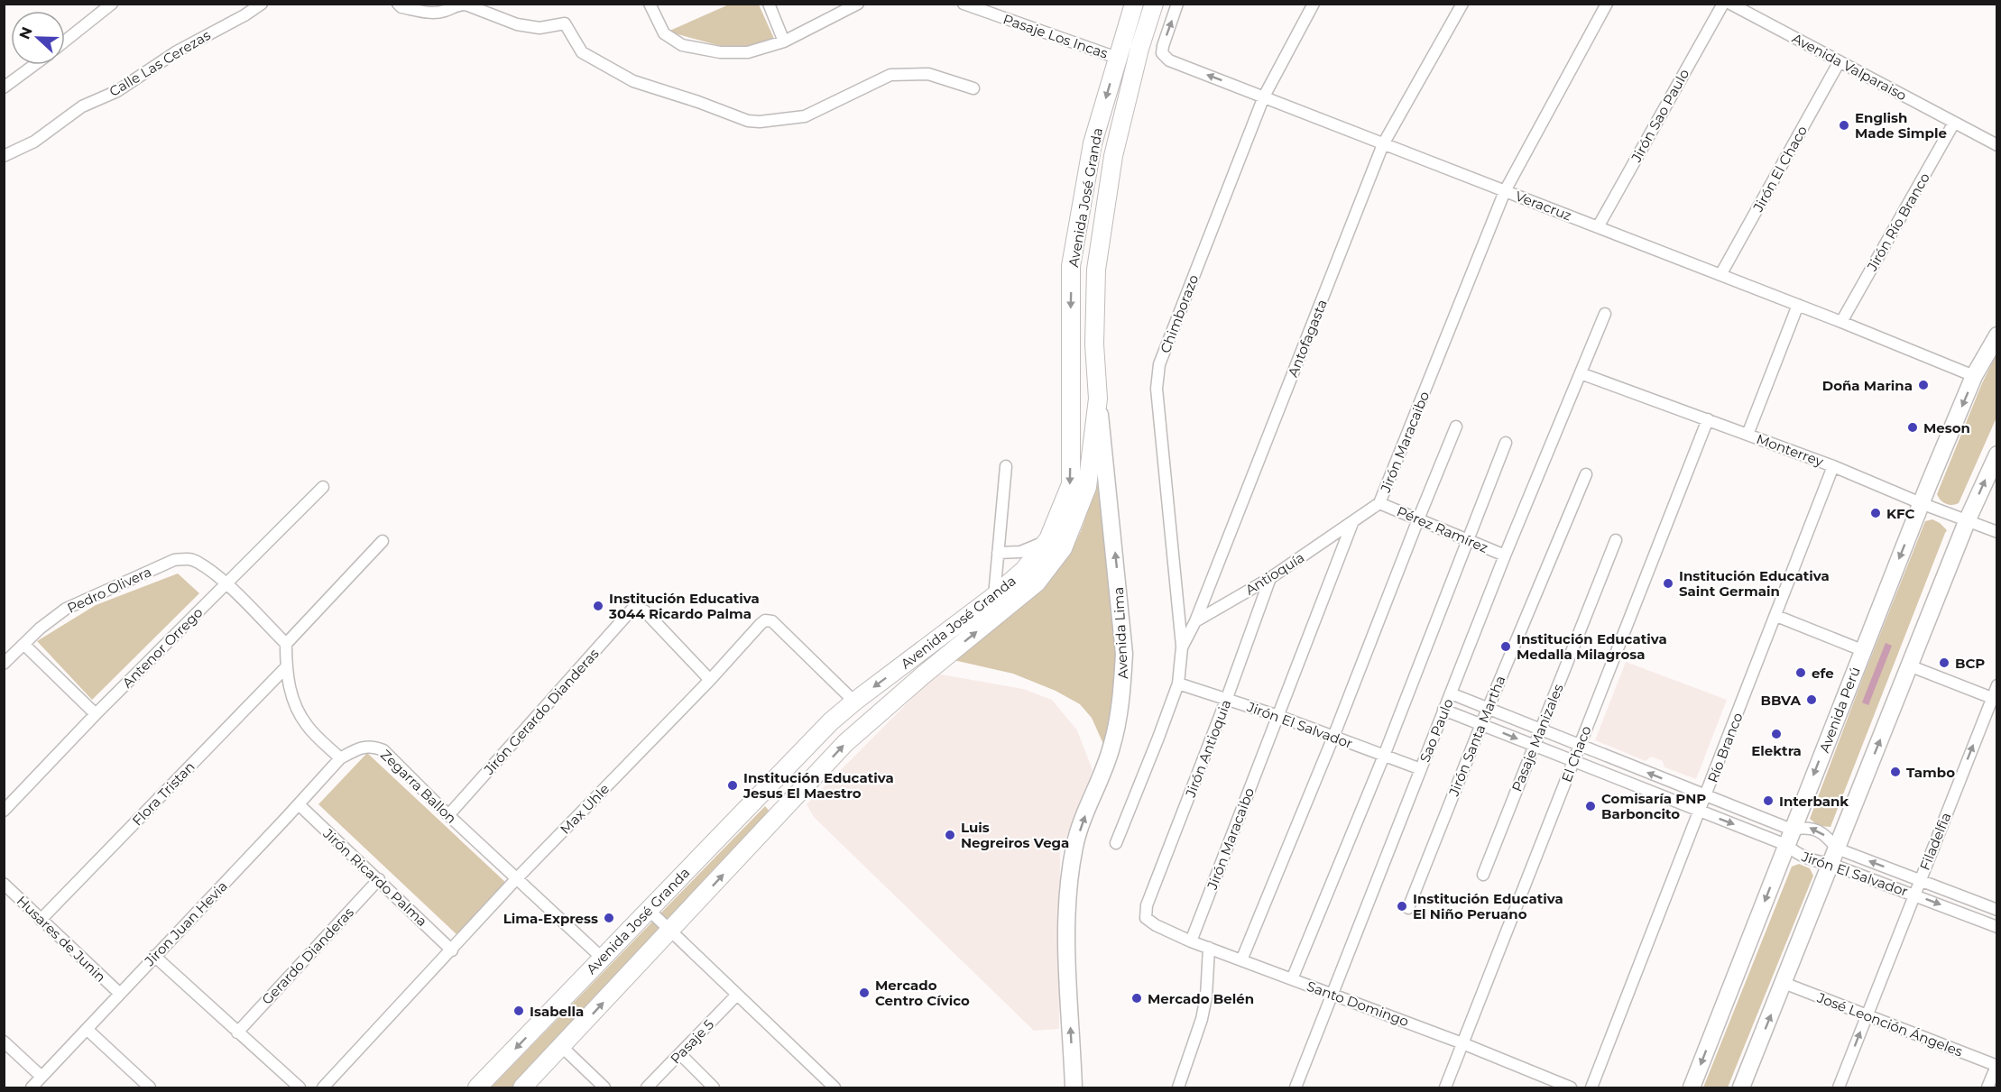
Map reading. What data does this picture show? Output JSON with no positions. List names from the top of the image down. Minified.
{"streets":{"main road":["Avenida José Granda","Avenida Lima","Avenida Perú"],"street":["Pasaje Los Incas","Calle Las Cerezas","Avenida Valparaiso","Jirón Sao Paulo","Jirón El Chaco","Veracruz","Jirón Río Branco","Chimborazo","Antofagasta","Jirón Maracaibo","Monterrey","Pérez Ramírez","Antioquía","Pedro Olivera","Antenor Orrego","Jirón Gerardo Dianderas","Jirón El Salvador","Sao Paulo","Jirón Santa Martha","Pasaje Manizales","Río Branco","Jirón Antioquia","El Chaco","Zegarra Ballon","Flora Tristan","Max Uhle","Filadelfia","Jirón Ricardo Palma","Jiron Juan Hevia","Husares de Junin","Gerardo Dianderas","Santo Domingo","José Leonción Ángeles","Pasaje 5"]},"crossings":[["Pasaje Los Incas","Avenida José Granda"],["Avenida Valparaiso","Jirón El Chaco"],["Avenida Valparaiso","Jirón Río Branco"],["Jirón Sao Paulo","Veracruz"],["Jirón El Chaco","Veracruz"],["Avenida José Granda","Avenida Lima"],["Avenida José Granda","Zegarra Ballon"],["Avenida José Granda","Max Uhle"],["Veracruz","Jirón Río Branco"],["Veracruz","Chimborazo"],["Veracruz","Antofagasta"],["Veracruz","Jirón Maracaibo"],["Veracruz","Avenida Perú"],["Chimborazo","Antofagasta"],["Antofagasta","Antioquía"],["Antofagasta","Jirón El Salvador"],["Jirón Maracaibo","Pérez Ramírez"],["Jirón Maracaibo","Antioquía"],["Jirón Maracaibo","Jirón El Salvador"],["Jirón Maracaibo","Santo Domingo"],["Monterrey","Avenida Perú"],["Monterrey","Sao Paulo"],["Monterrey","Río Branco"],["Monterrey","El Chaco"],["Pérez Ramírez","Sao Paulo"],["Antioquía","Jirón Antioquia"],["Pedro Olivera","Antenor Orrego"],["Avenida Perú","Jirón El Salvador"],["Jirón Gerardo Dianderas","Zegarra Ballon"],["Jirón Gerardo Dianderas","Max Uhle"],["Jirón El Salvador","Sao Paulo"],["Jirón El Salvador","Jirón Santa Martha"],["Jirón El Salvador","Pasaje Manizales"],["Jirón El Salvador","Río Branco"],["Jirón El Salvador","Jirón Antioquia"],["Jirón El Salvador","El Chaco"],["Jirón El Salvador","Filadelfia"],["Sao Paulo","Santo Domingo"],["Jirón Antioquia","Santo Domingo"],["El Chaco","Santo Domingo"],["Zegarra Ballon","Max Uhle"],["Zegarra Ballon","Jiron Juan Hevia"],["Flora Tristan","Husares de Junin"],["Max Uhle","Jirón Ricardo Palma"],["Filadelfia","José Leonción Ángeles"],["Jirón Ricardo Palma","Jiron Juan Hevia"],["Jirón Ricardo Palma","Gerardo Dianderas"],["Jiron Juan Hevia","Husares de Junin"]],"one_way":["Avenida Lima","Filadelfia"],"places":["English Made Simple","Doña Marina","Meson","KFC","Institución Educativa Saint Germain","Institución Educativa 3044 Ricardo Palma","Institución Educativa Medalla Milagrosa","BCP","efe","BBVA","Elektra","Tambo","Institución Educativa Jesus El Maestro","Interbank","Comisaría PNP Barboncito","Luis Negreiros Vega","Institución Educativa El Niño Peruano","Lima-Express","Mercado Centro Cívico","Mercado Belén","Isabella"],"north":"left"}
